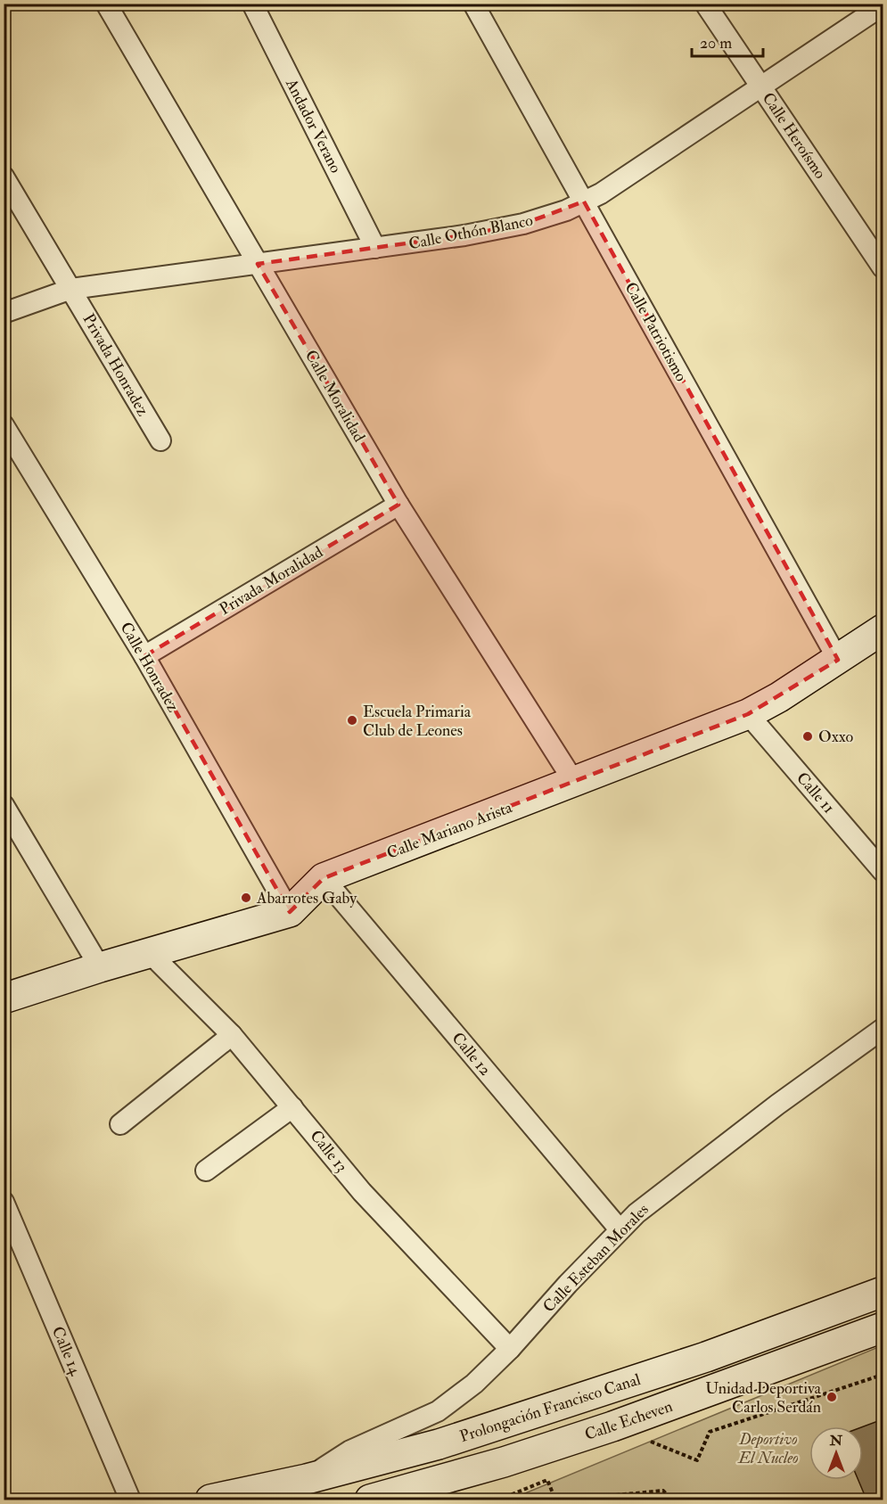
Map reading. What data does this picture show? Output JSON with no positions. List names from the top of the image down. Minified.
{"streets":{"street":["Andador Verano","Calle Heroísmo","Calle Othón Blanco","Calle Patriotismo","Privada Honradez","Calle Moralidad","Privada Moralidad","Calle Honradez","Calle 11","Calle Mariano Arista","Calle 12","Calle 13","Calle Esteban Morales","Calle 14","Prolongación Francisco Canal","Calle Echeven"]},"crossings":[["Andador Verano","Calle Othón Blanco"],["Calle Heroísmo","Calle Othón Blanco"],["Calle Othón Blanco","Calle Patriotismo"],["Calle Othón Blanco","Privada Honradez"],["Calle Othón Blanco","Calle Moralidad"],["Calle Patriotismo","Calle Mariano Arista"],["Calle Moralidad","Privada Moralidad"],["Calle Moralidad","Calle Mariano Arista"],["Privada Moralidad","Calle Honradez"],["Calle Honradez","Calle Mariano Arista"],["Calle 11","Calle Mariano Arista"],["Calle Mariano Arista","Calle 12"],["Calle Mariano Arista","Calle 13"],["Calle 12","Calle Esteban Morales"],["Calle 13","Calle Esteban Morales"],["Calle Esteban Morales","Prolongación Francisco Canal"]],"parks":["Deportivo El Nucleo"],"places":["Escuela Primaria Club de Leones","Oxxo","Abarrotes Gaby","Unidad Deportiva Carlos Serdán"],"scale_bar":"20 m","north":"top"}
